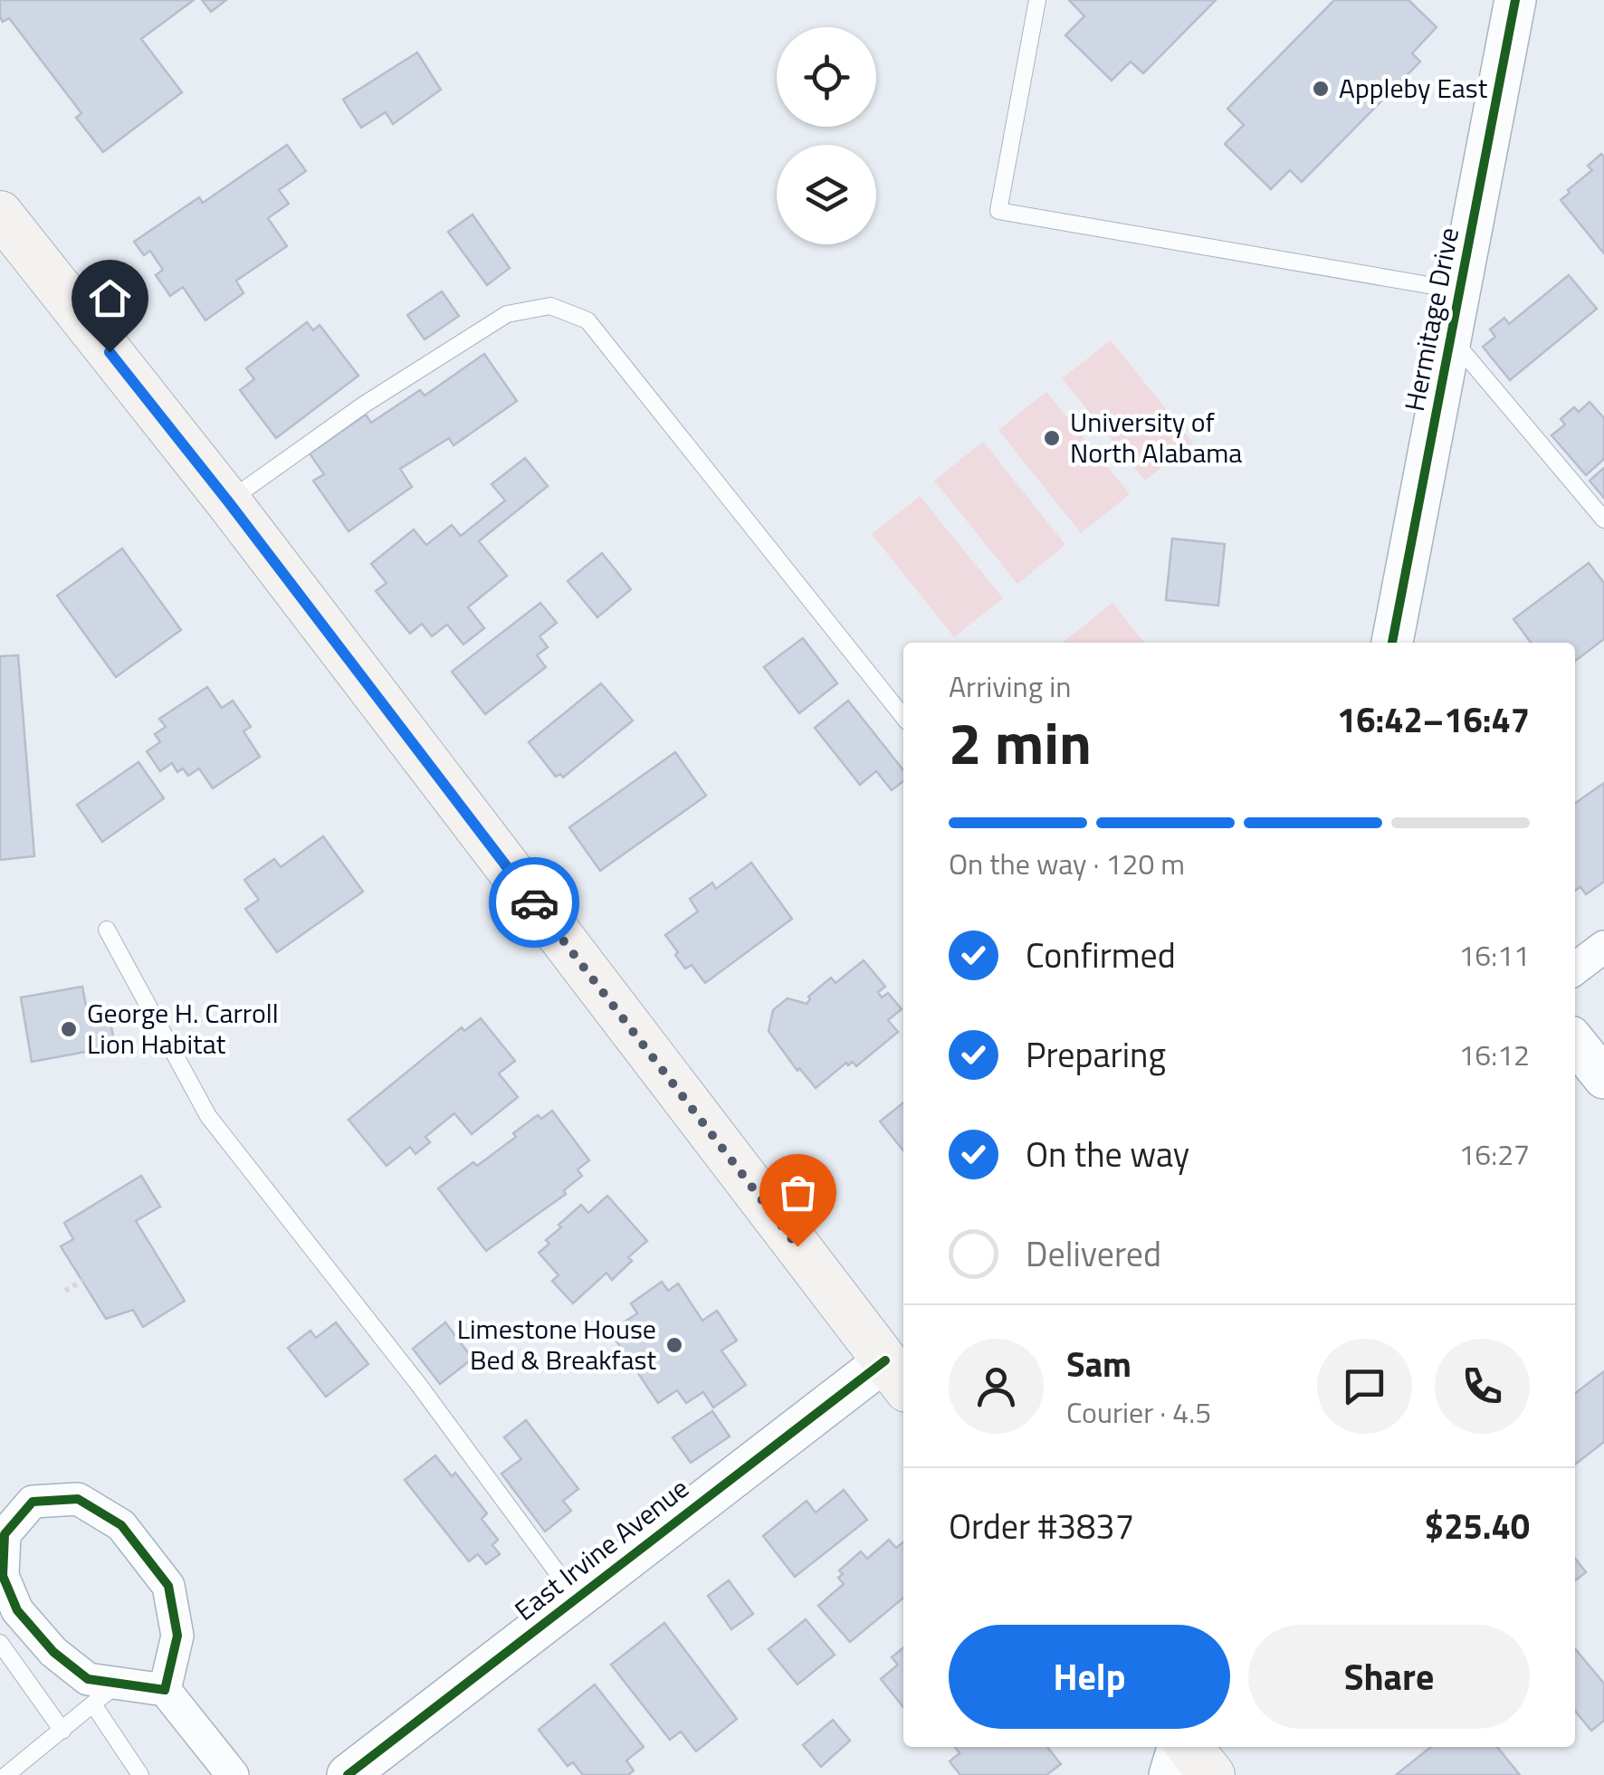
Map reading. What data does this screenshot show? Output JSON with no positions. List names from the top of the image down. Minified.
{"streets":{"street":["Hermitage Drive","East Irvine Avenue"]},"places":["Appleby East","University of North Alabama","George H. Carroll Lion Habitat","Limestone House Bed & Breakfast"],"page":{"heading":["2 min","Arriving in","16:42–16:47"],"panel":["Sam","Courier · 4.5","Order #3837","$25.40"],"bar":"On the way · 120 m","list":[["Confirmed","16:11"],["Preparing","16:12"],["On the way","16:27"],"Delivered"],"buttons":["Help","Share"]}}
